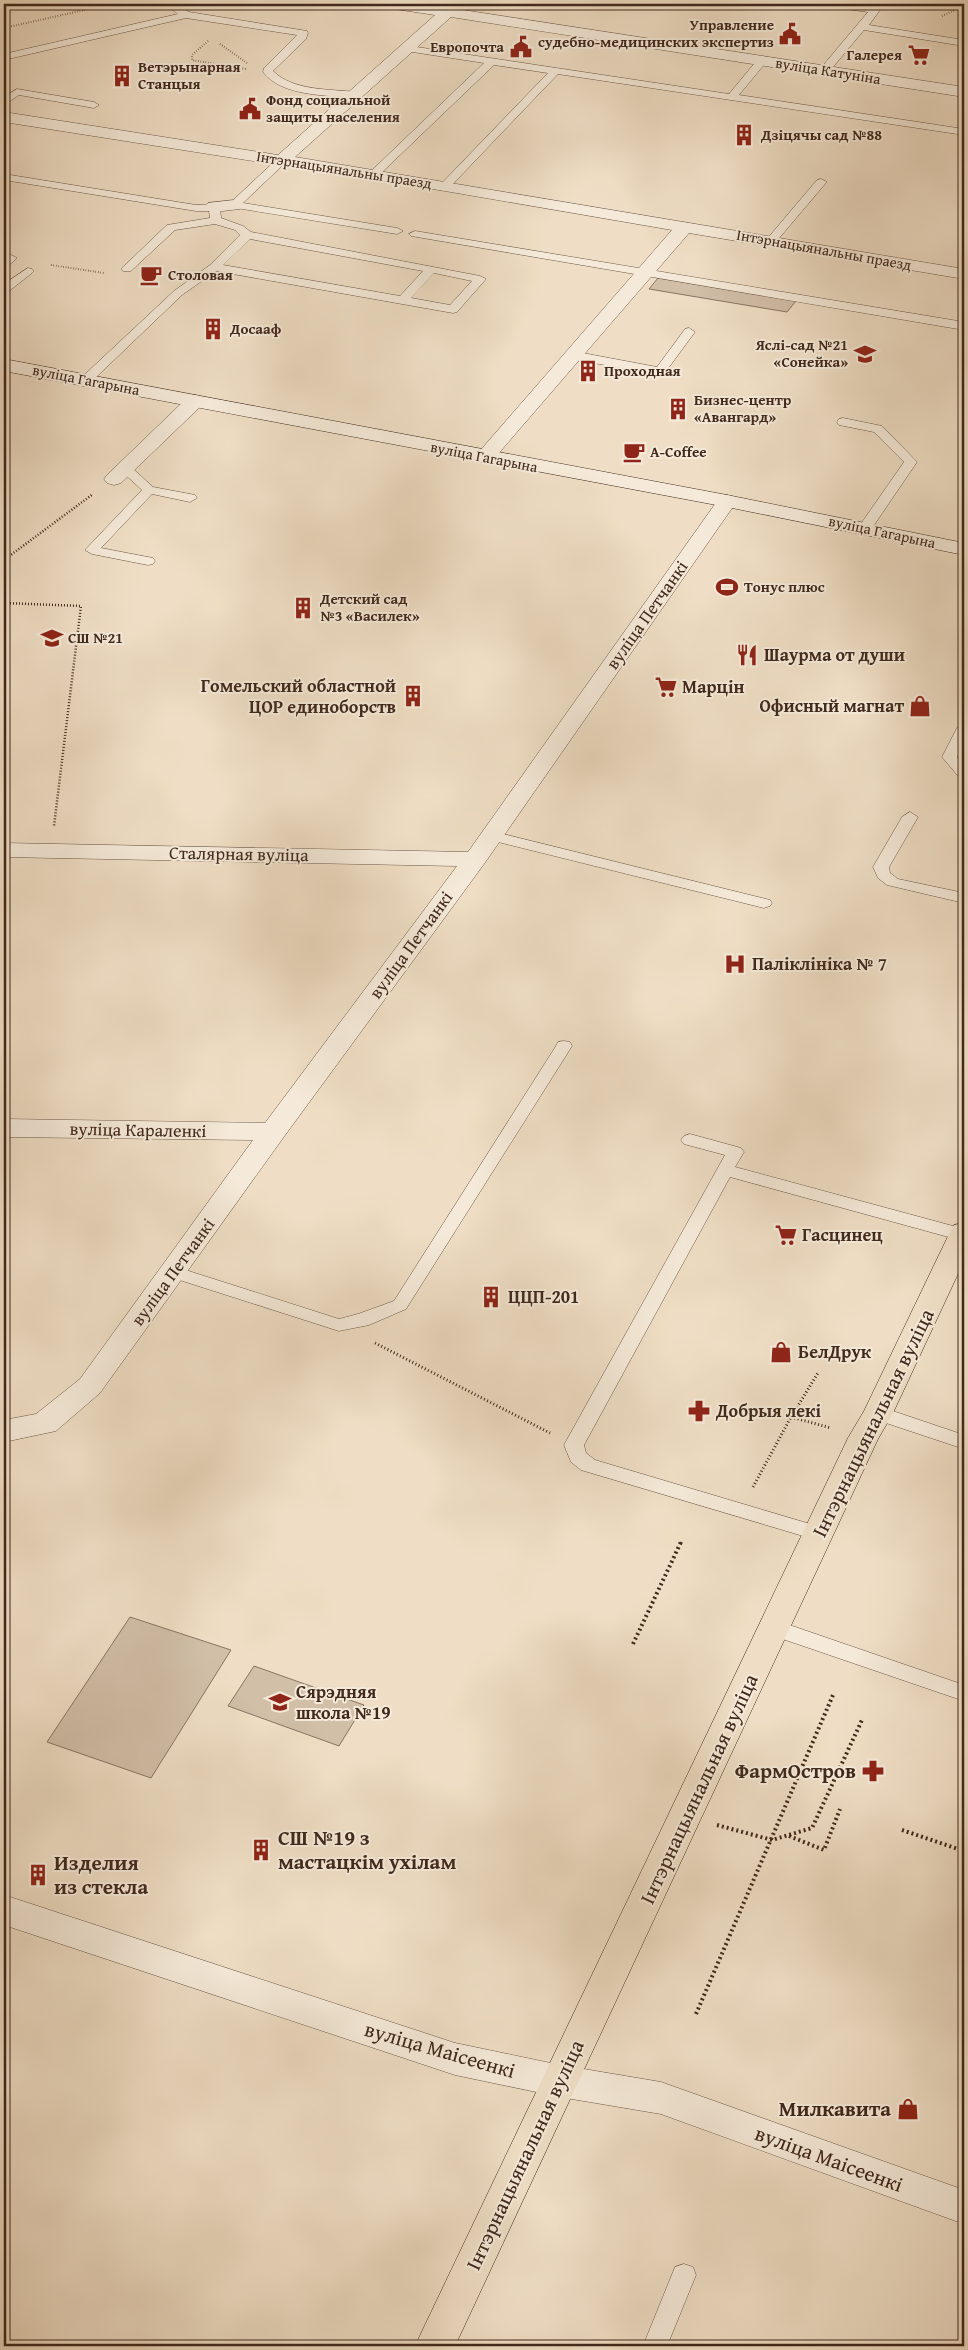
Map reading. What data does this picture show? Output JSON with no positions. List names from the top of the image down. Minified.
{"streets":{"main road":["Інтэрнацыянальная вуліца"],"street":["вуліца Катуніна","Інтэрнацыянальны праезд","вуліца Гагарына","вуліца Петчанкі","Сталярная вуліца","вуліца Караленкі","вуліца Маісеенкі"]},"crossings":[["вуліца Гагарына","вуліца Петчанкі"],["вуліца Петчанкі","Сталярная вуліца"],["вуліца Петчанкі","вуліца Караленкі"],["Інтэрнацыянальная вуліца","вуліца Маісеенкі"]],"places":{"public building":["Управление судебно-медицинских экспертиз","Европочта","Фонд социальной защиты населения"],"supermarket":["Галерея","Марцін","Гасцинец"],"building":["Ветэрынарная Станцыя","Дзіцячы сад №88","Досааф","Проходная","Бизнес-центр «Авангард»","Детский сад №3 «Василек»","Гомельский областной ЦОР единоборств","ЦЦП-201","СШ №19 з мастацкім ухілам","Изделия из стекла"],"cafe":["Столовая","A-Coffee"],"school or university":["Яслі-сад №21 «Сонейка»","СШ №21","Сярэдняя школа №19"],"sports":["Тонус плюс"],"restaurant":["Шаурма от души"],"shop":["Офисный магнат","БелДрук","Милкавита"],"hospital":["Паліклініка № 7"],"pharmacy":["Добрыя лекі","ФармОстров"]}}
